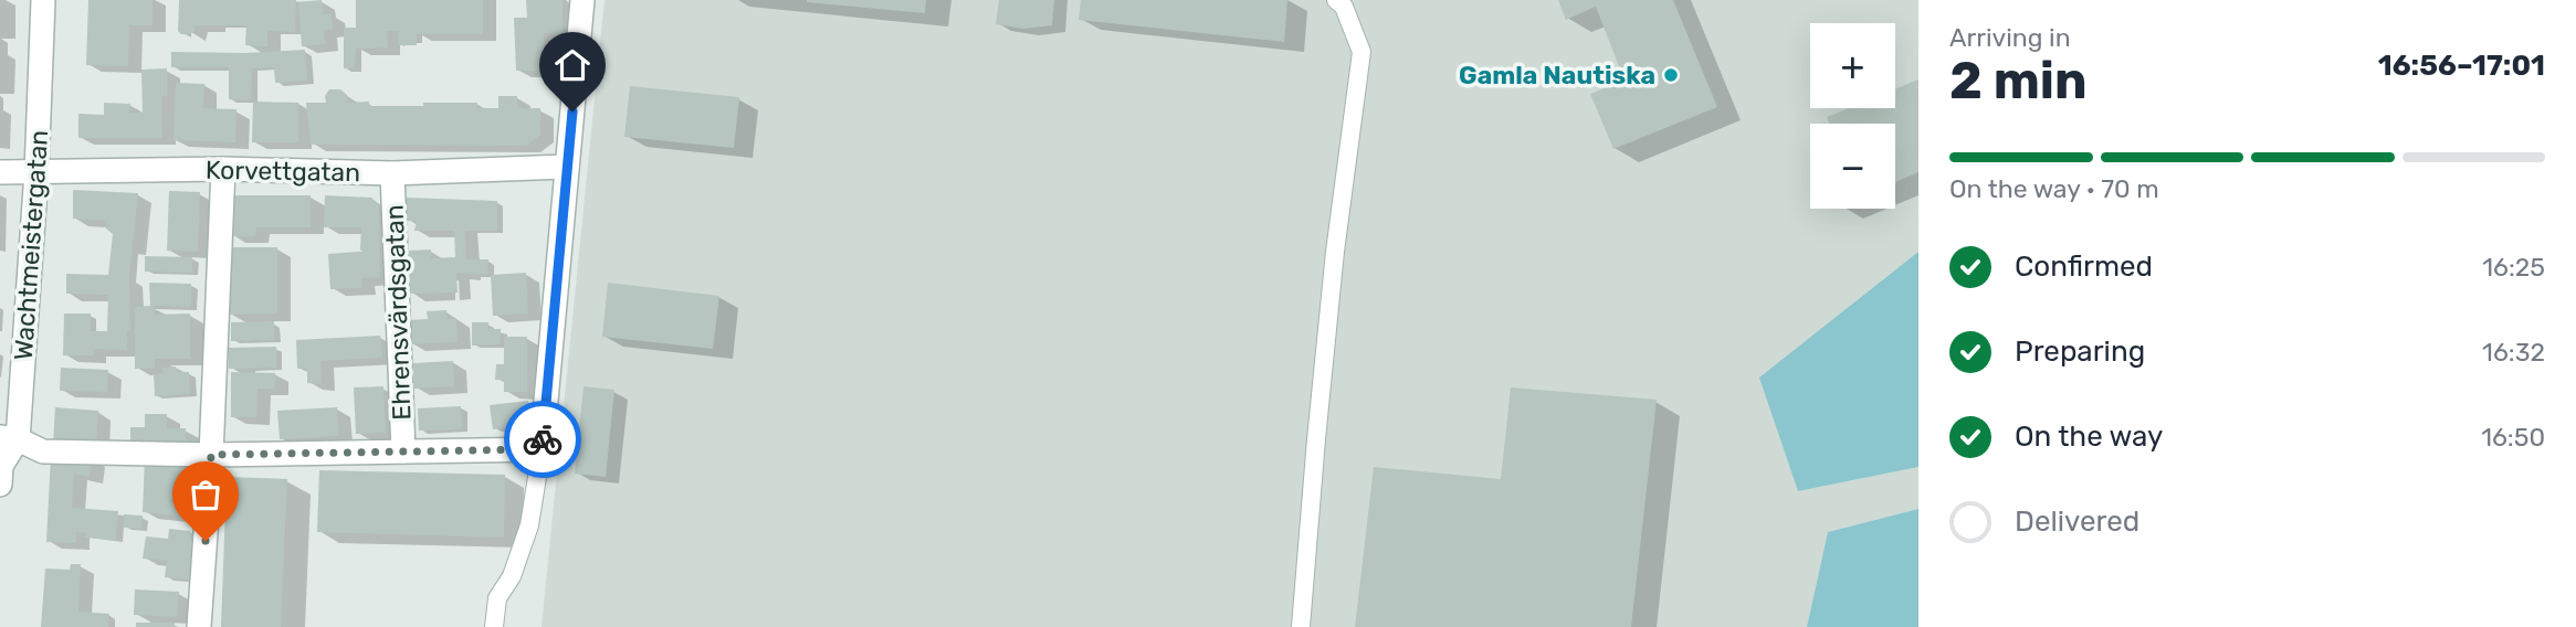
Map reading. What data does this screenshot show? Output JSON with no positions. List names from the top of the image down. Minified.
{"streets":{"street":["Korvettgatan","Wachtmeistergatan","Ehrensvärdsgatan"]},"crossings":[["Korvettgatan","Wachtmeistergatan"],["Korvettgatan","Ehrensvärdsgatan"]],"places":["Gamla Nautiska"],"page":{"heading":["2 min","Arriving in","16:56–17:01"],"map_buttons":["+","−"],"bar":"On the way · 70 m","list":[["Confirmed","16:25"],["Preparing","16:32"],["On the way","16:50"],"Delivered"]}}
